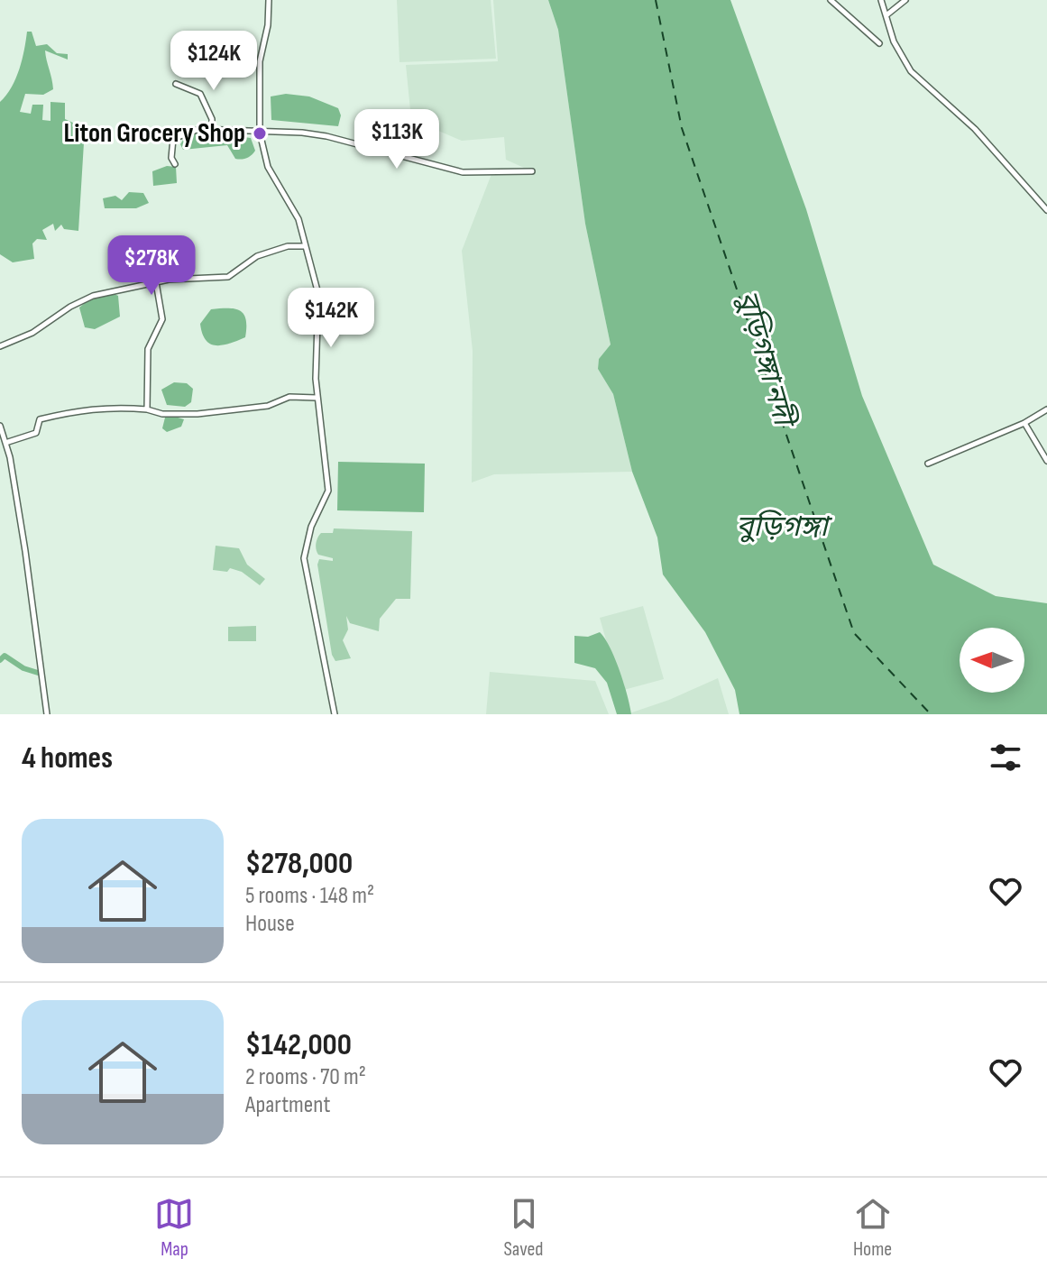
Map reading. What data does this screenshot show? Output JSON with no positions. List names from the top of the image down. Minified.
{"water":["বুড়িগঙ্গা নদী","বুড়িগঙ্গা"],"places":["Liton Grocery Shop"],"north":"left","page":{"price":["$124K","$113K","$278K","$142K"],"heading":"4 homes","list":[{"name":"$278,000","note":"5 rooms · 148 m² · House"},{"name":"$142,000","note":"2 rooms · 70 m² · Apartment"}],"tabs":["Map","Saved","Home"]}}
